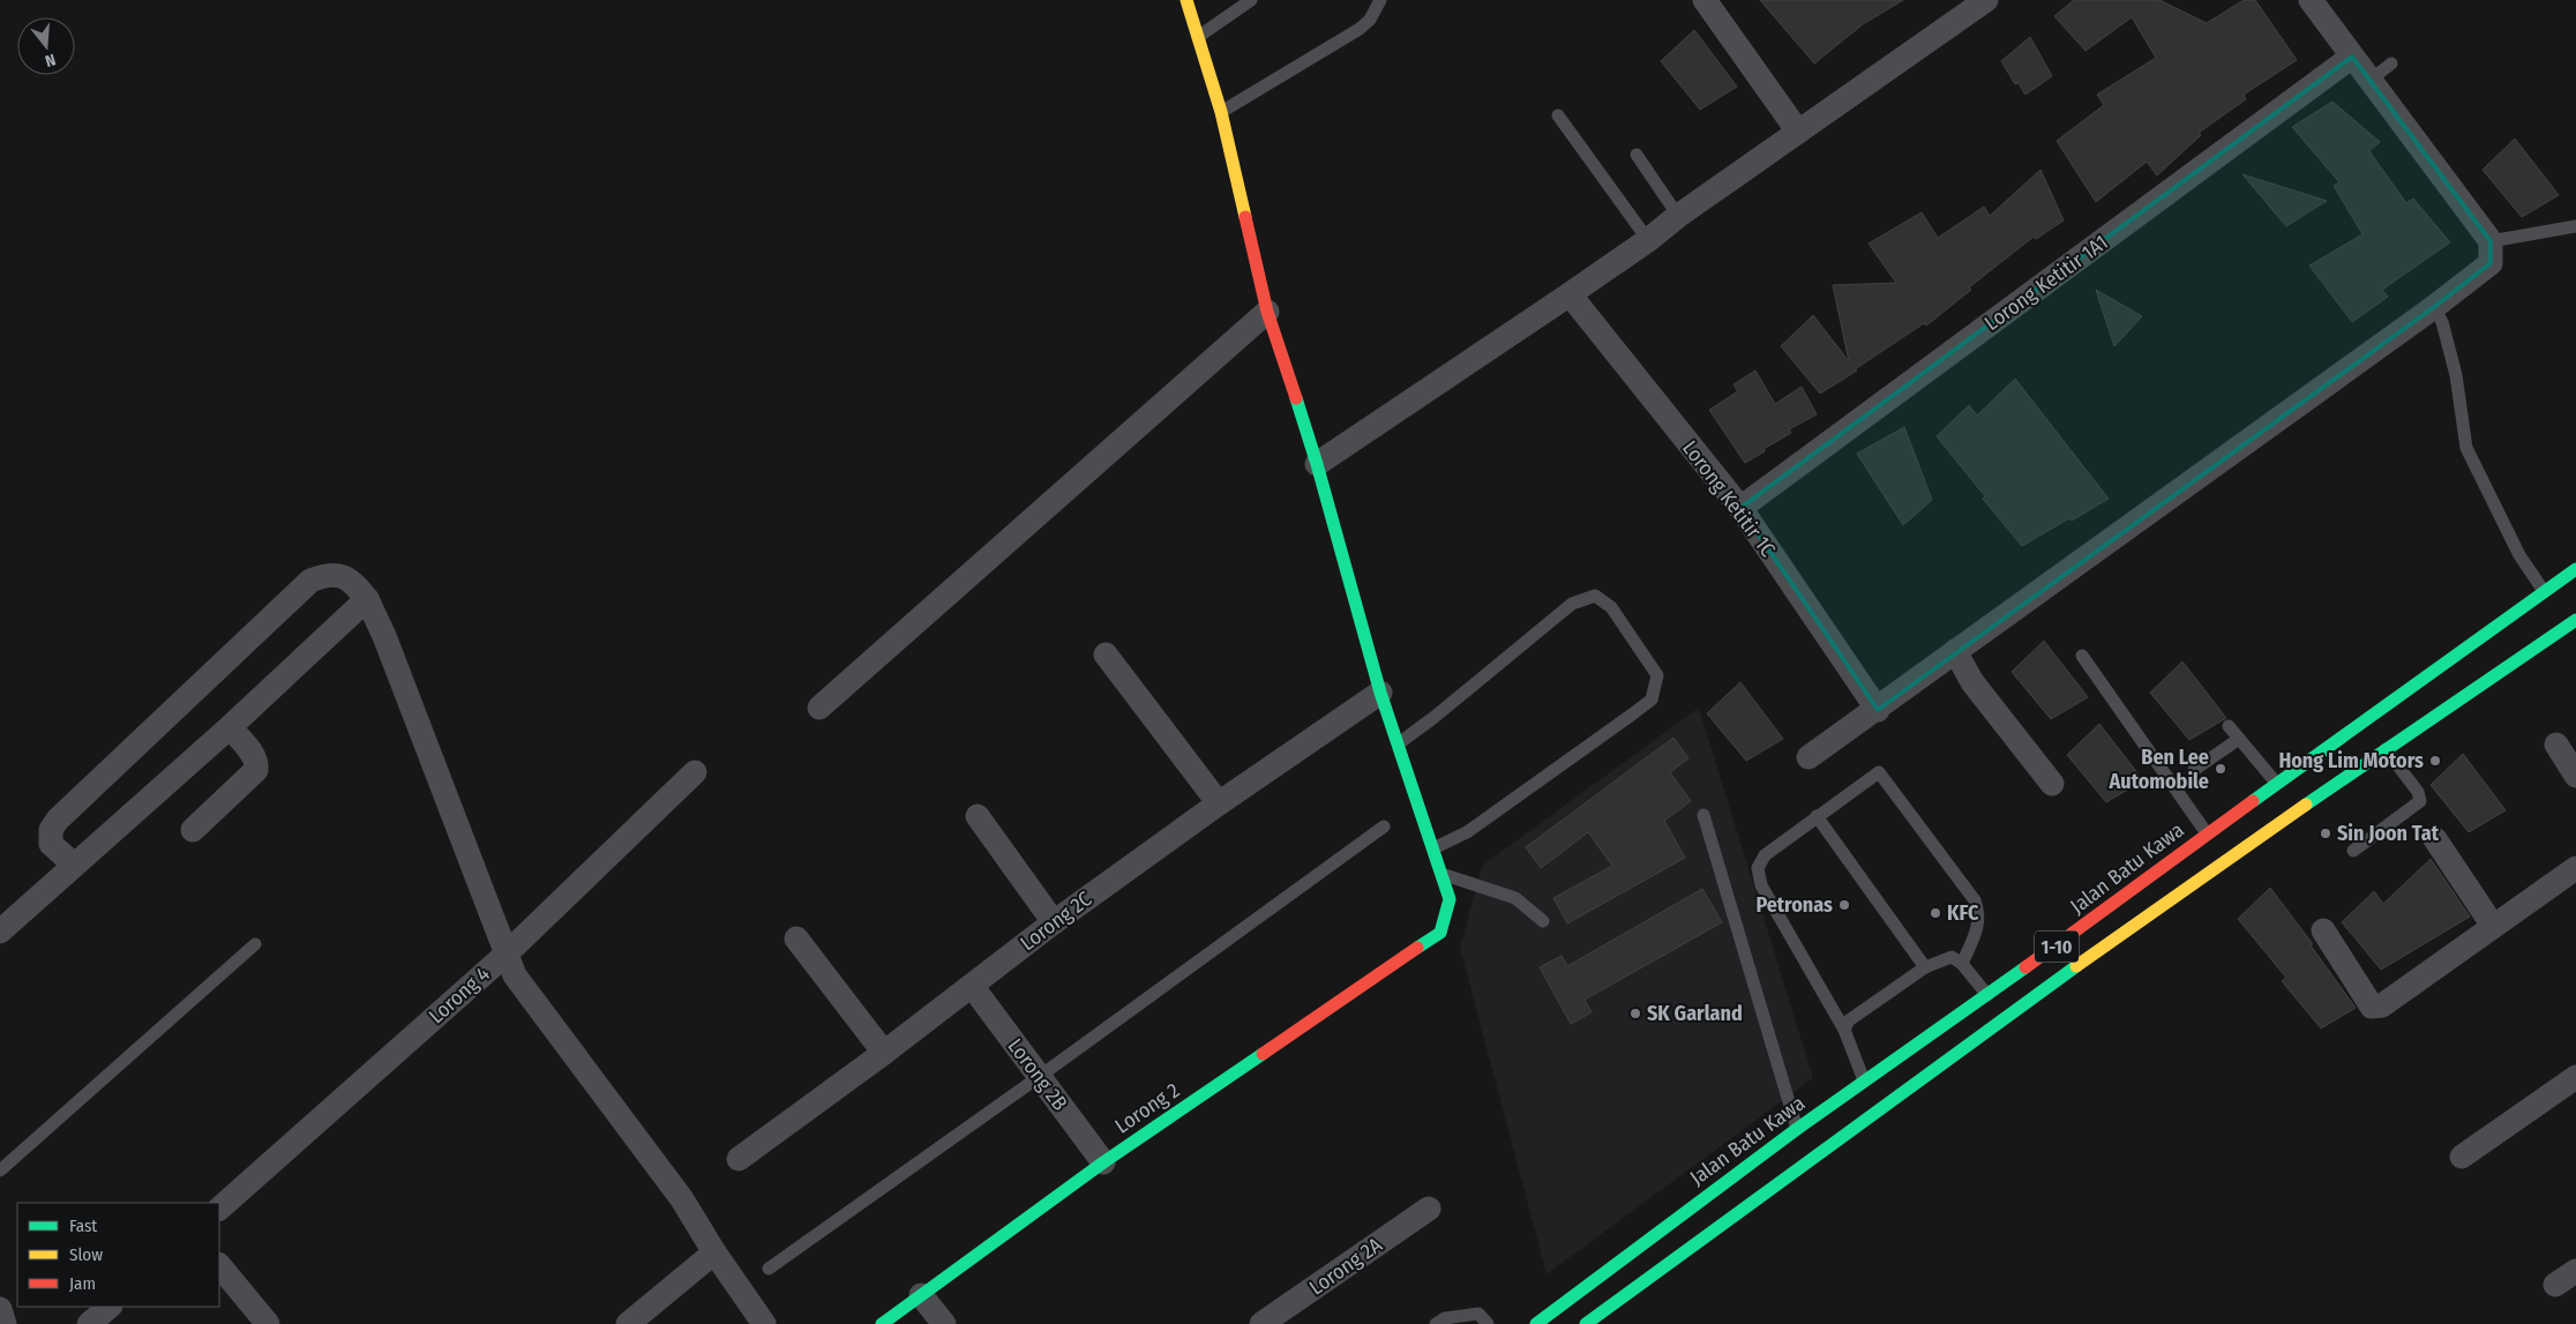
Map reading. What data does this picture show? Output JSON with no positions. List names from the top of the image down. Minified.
{"streets":{"main road":["Jalan Batu Kawa","1-10","Lorong 2"],"street":["Lorong Ketitir 1A1","Lorong Ketitir 1C","Lorong 2C","Lorong 4","Lorong 2B","Lorong 2A"]},"crossings":[["Lorong Ketitir 1A1","Lorong Ketitir 1C"],["Lorong 2C","Lorong 2B"],["Lorong 2B","Lorong 2"]],"places":["Hong Lim Motors","Ben Lee Automobile","Sin Joon Tat","Petronas","KFC","SK Garland"],"legend":["Fast","Slow","Jam"],"north":"bottom"}
